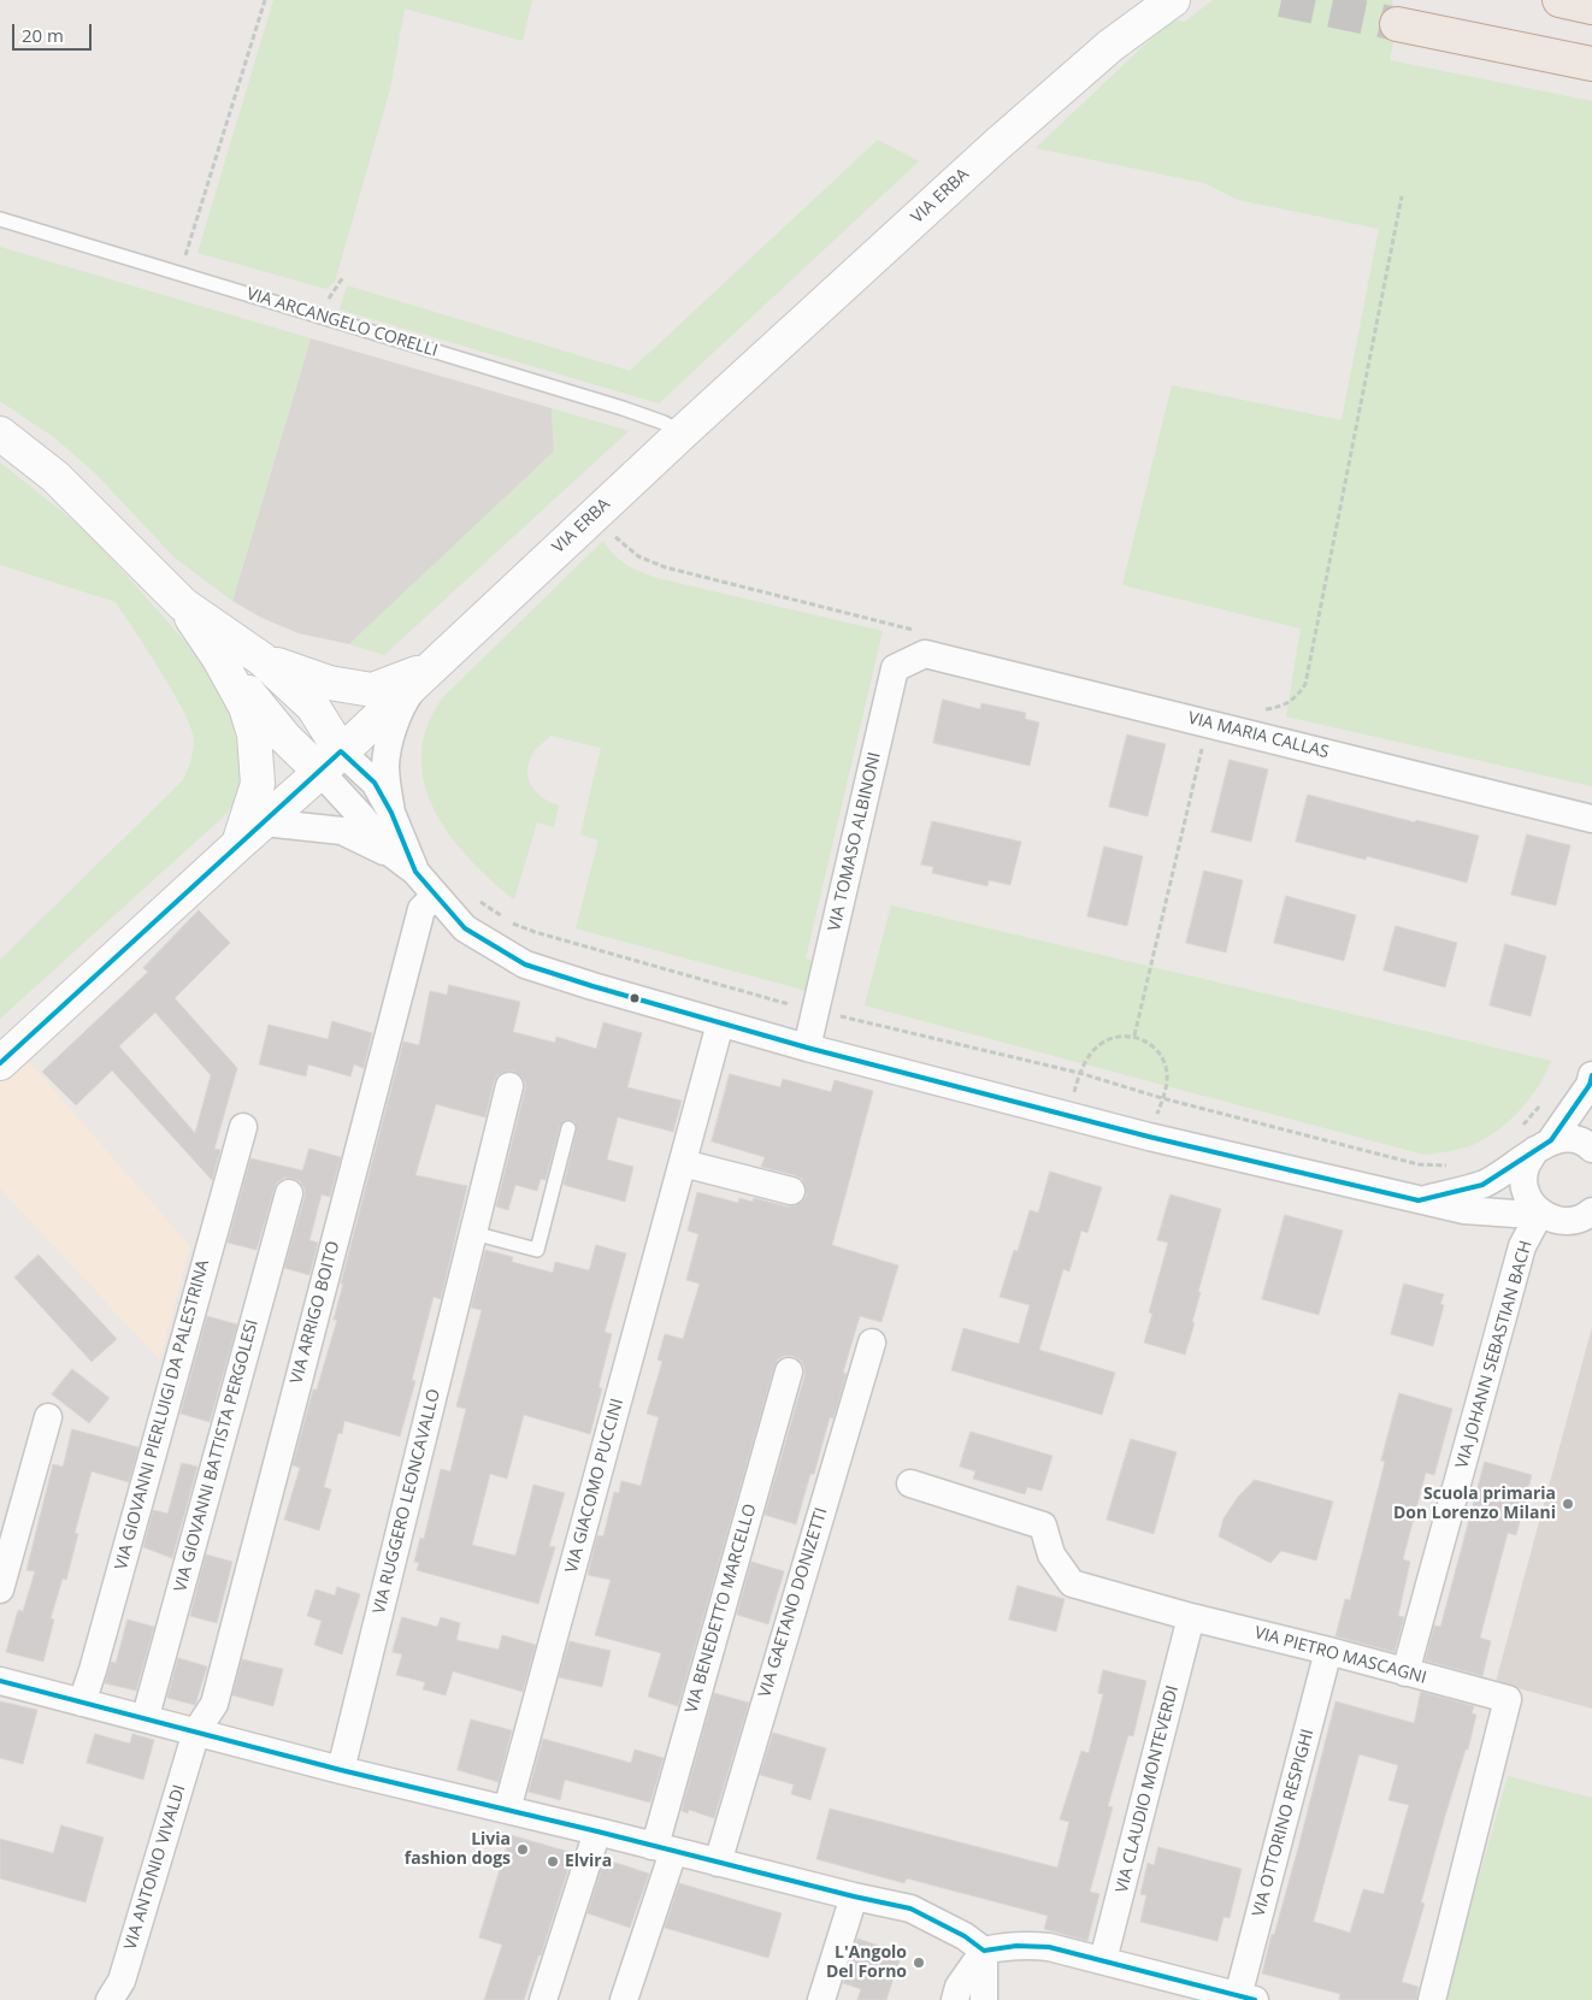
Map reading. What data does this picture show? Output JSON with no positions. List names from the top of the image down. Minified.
{"streets":{"main road":["VIA ERBA"],"street":["VIA MARIA CALLAS","VIA TOMASO ALBINONI","VIA ARRIGO BOITO","VIA JOHANN SEBASTIAN BACH","VIA GIOVANNI PIERLUIGI DA PALESTRINA","VIA GIOVANNI BATTISTA PERGOLESI","VIA GIACOMO PUCCINI","VIA RUGGERO LEONCAVALLO","VIA GAETANO DONIZETTI","VIA BENEDETTO MARCELLO","VIA PIETRO MASCAGNI","VIA CLAUDIO MONTEVERDI","VIA OTTORINO RESPIGHI","VIA ANTONIO VIVALDI"],"lane":["VIA ARCANGELO CORELLI"]},"crossings":[["VIA ERBA","VIA ARCANGELO CORELLI"],["VIA MARIA CALLAS","VIA TOMASO ALBINONI"],["VIA ARRIGO BOITO","VIA ANTONIO VIVALDI"],["VIA JOHANN SEBASTIAN BACH","VIA PIETRO MASCAGNI"],["VIA PIETRO MASCAGNI","VIA CLAUDIO MONTEVERDI"],["VIA PIETRO MASCAGNI","VIA OTTORINO RESPIGHI"]],"places":["Scuola primaria Don Lorenzo Milani","Livia fashion dogs","Elvira","L'Angolo Del Forno"],"scale_bar":"20 m"}
